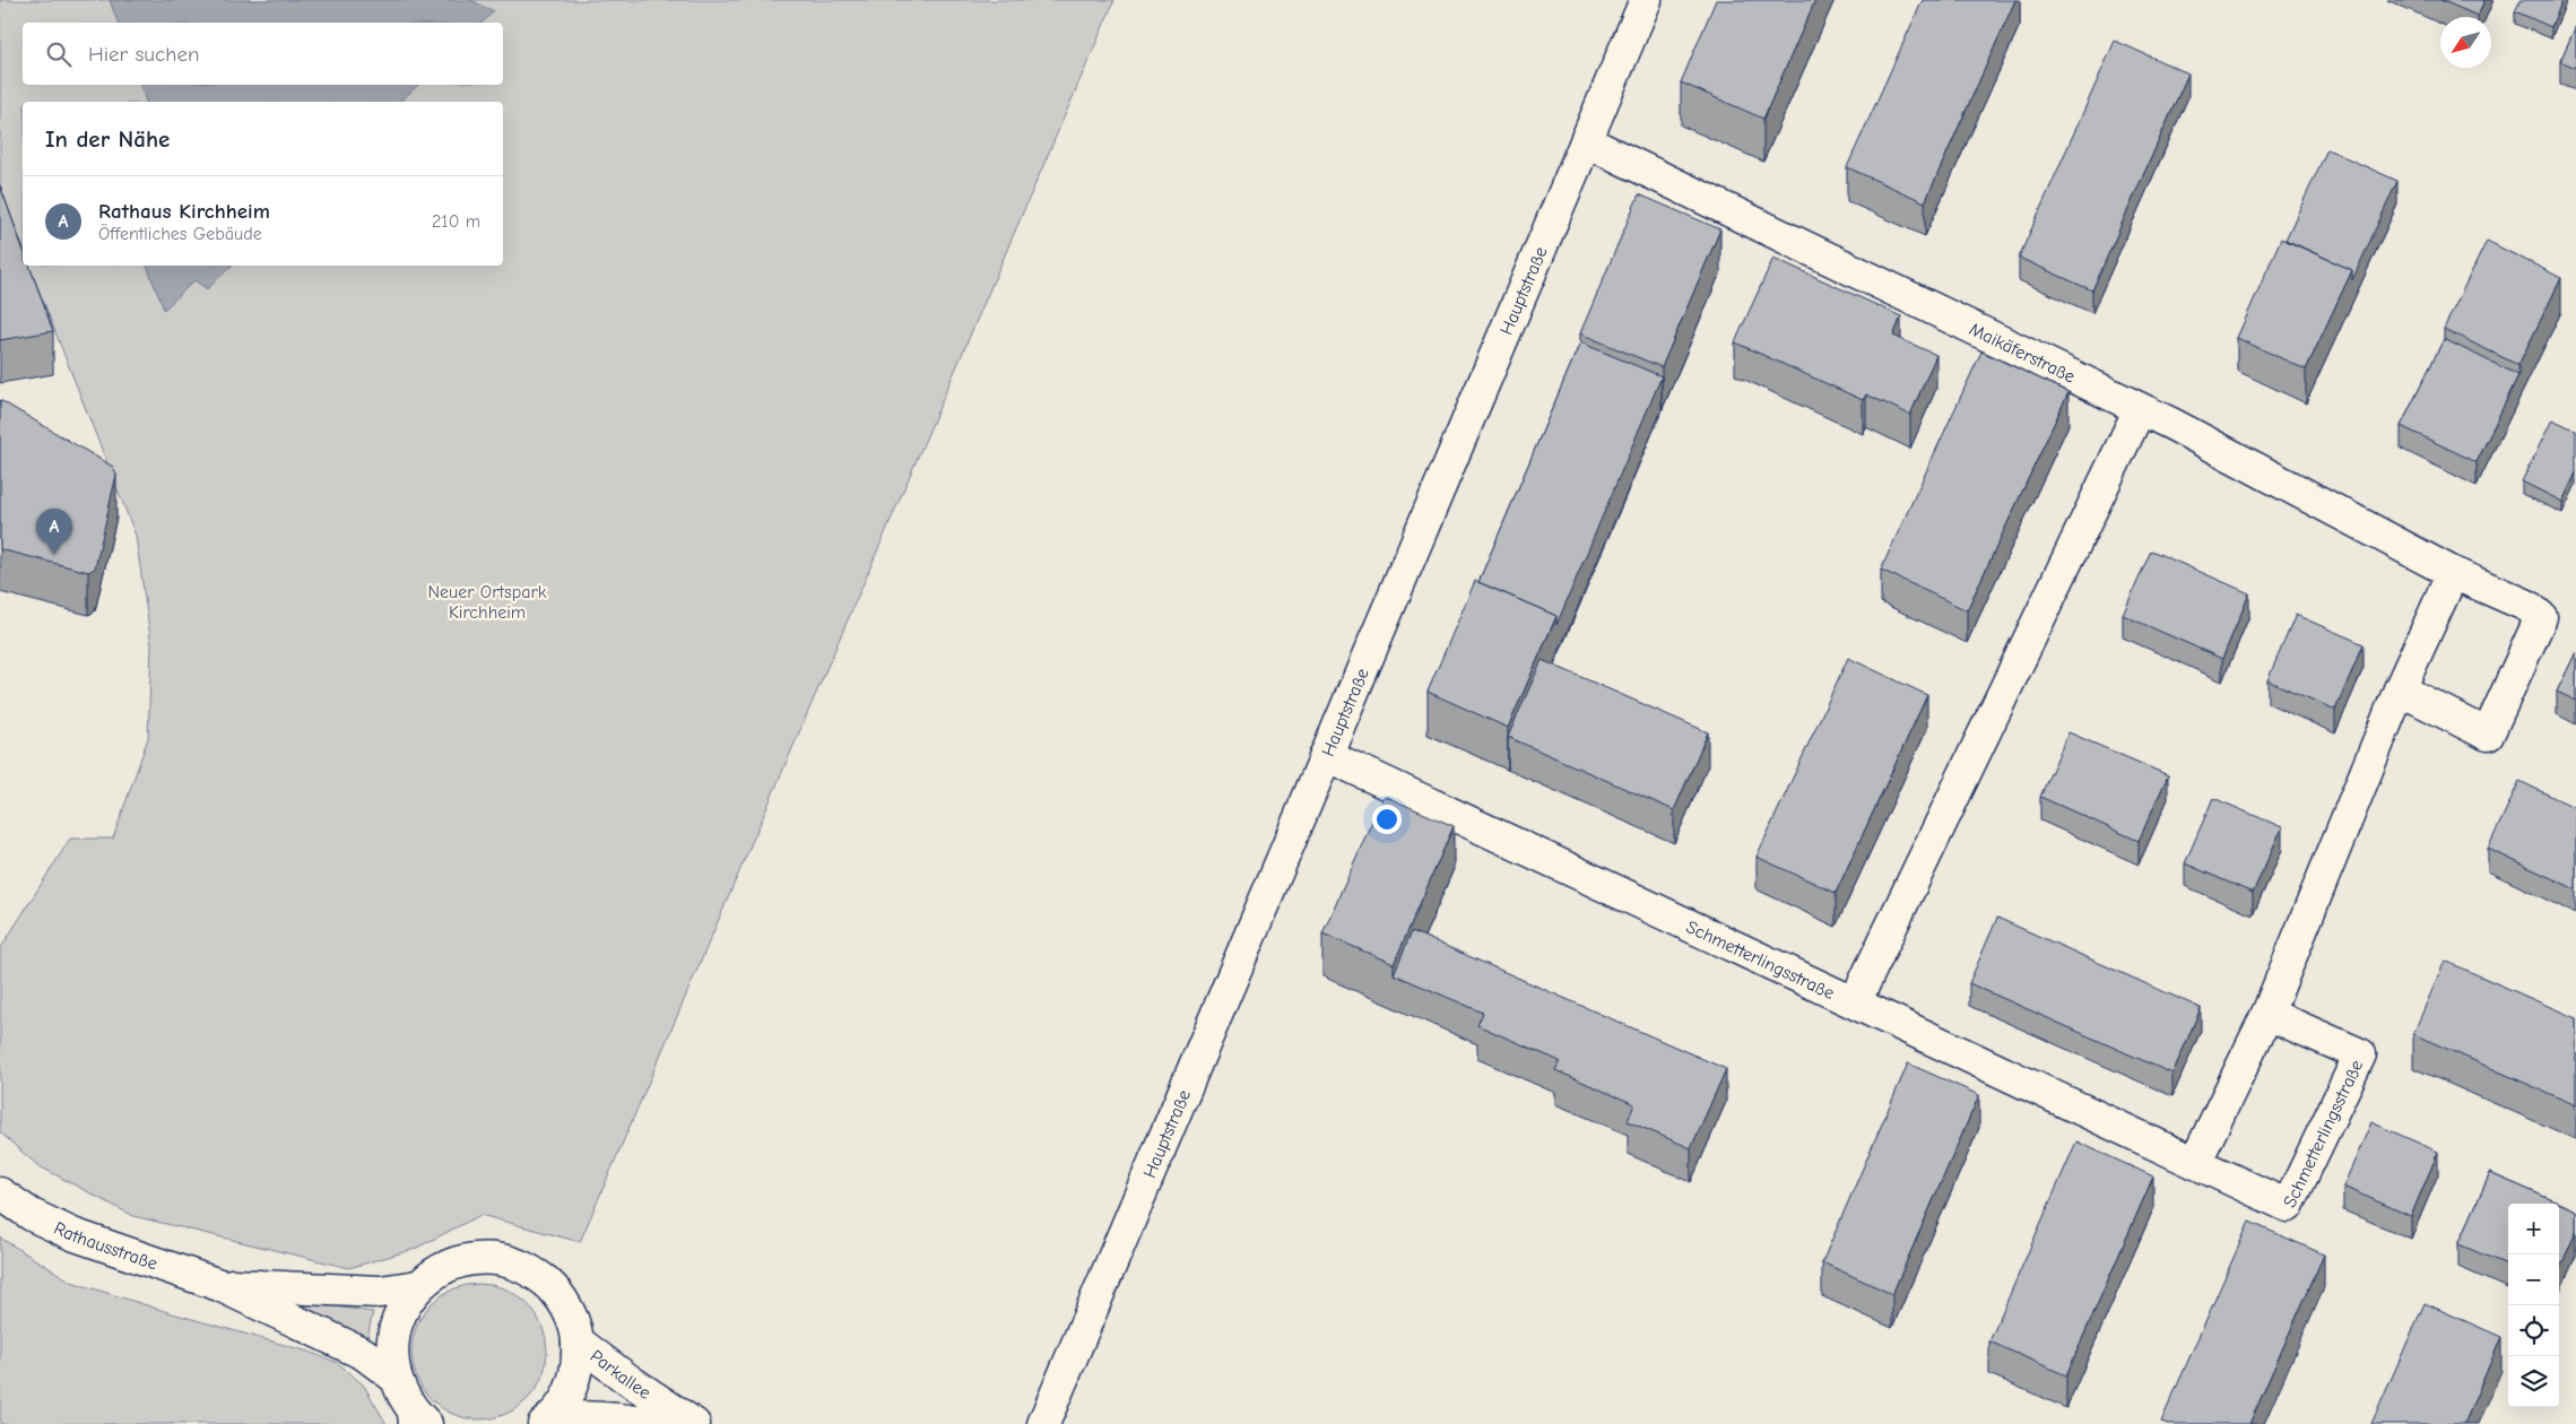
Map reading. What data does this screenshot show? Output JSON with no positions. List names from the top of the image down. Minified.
{"streets":{"street":["Hauptstraße","Maikäferstraße","Schmetterlingsstraße","Rathausstraße","Parkallee"]},"crossings":[["Hauptstraße","Maikäferstraße"],["Hauptstraße","Schmetterlingsstraße"]],"parks":["Neuer Ortspark Kirchheim"],"north":"bottom left","page":{"search":"Hier suchen","heading":"In der Nähe","list":[{"mark":"A","name":"Rathaus Kirchheim","note":"Öffentliches Gebäude","value":"210 m"}],"pins":"A","map_buttons":["+","−"]}}
